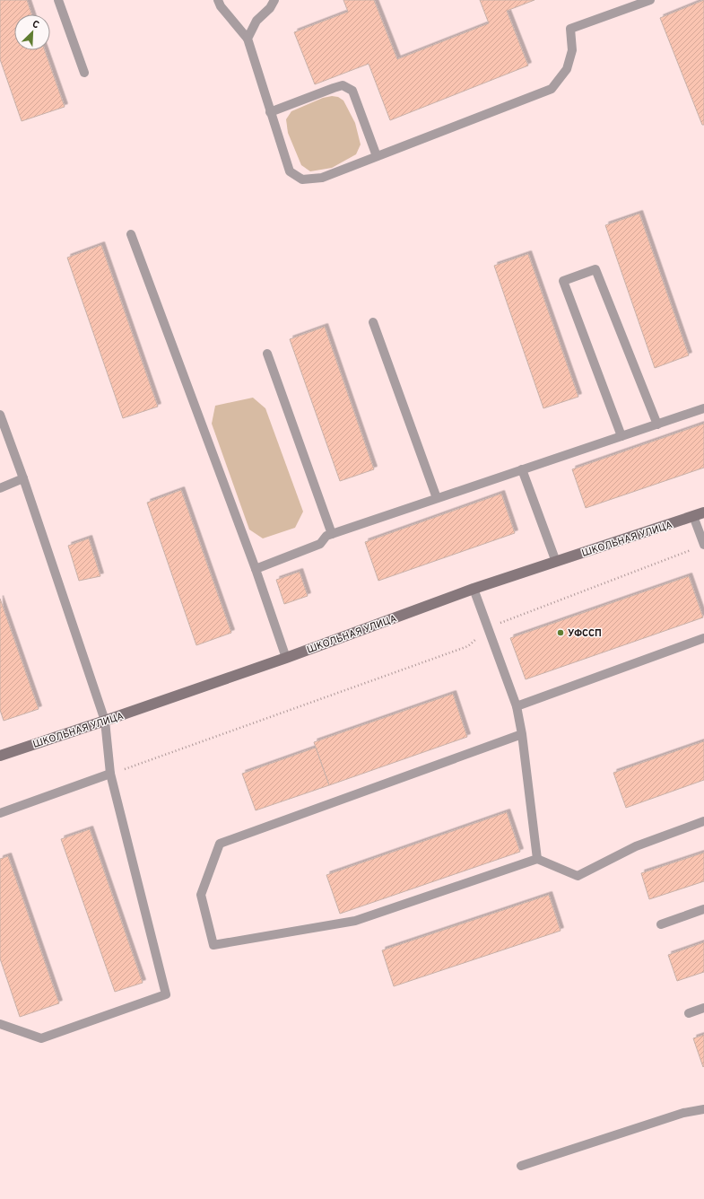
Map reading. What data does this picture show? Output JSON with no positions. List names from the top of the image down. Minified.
{"streets":{"street":["ШКОЛЬНАЯ УЛИЦА"]},"places":["УФССП"],"north":"top right"}
